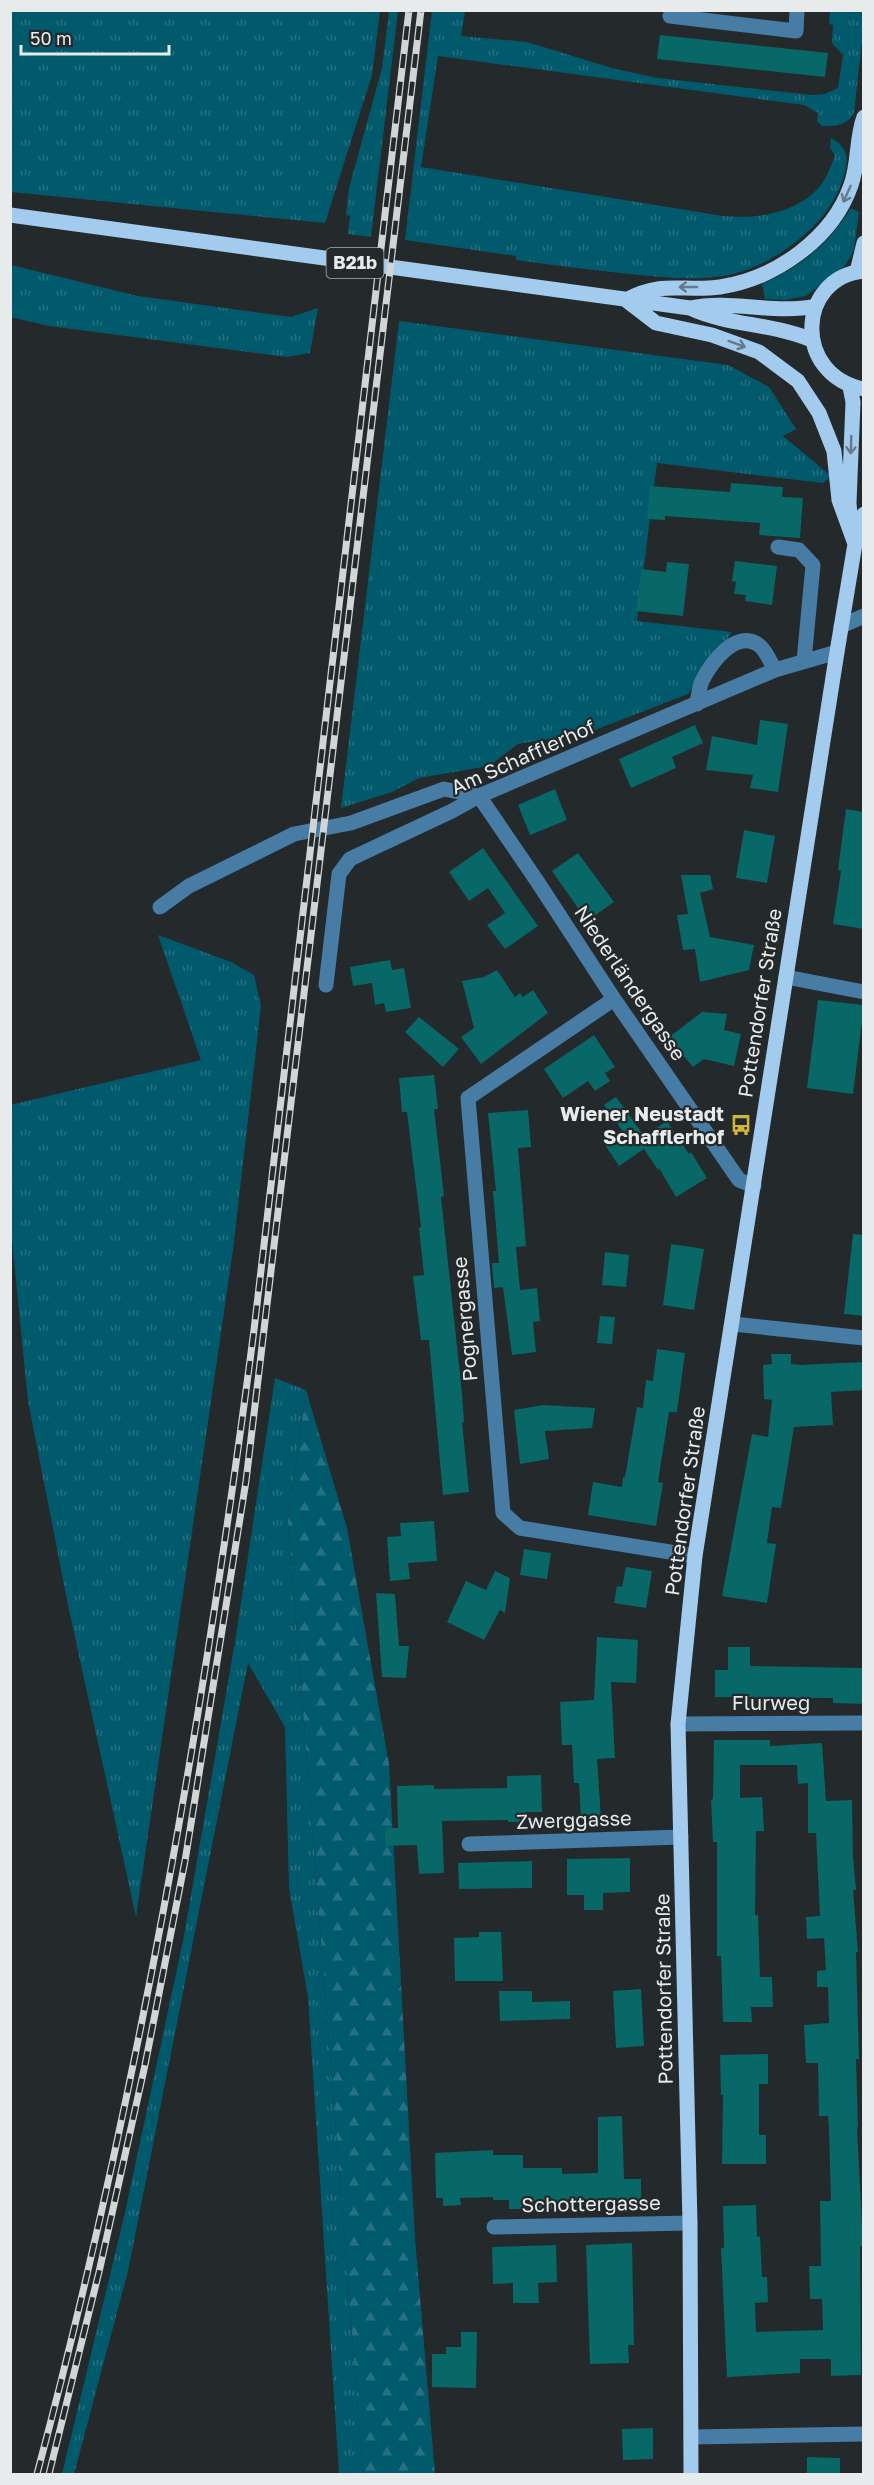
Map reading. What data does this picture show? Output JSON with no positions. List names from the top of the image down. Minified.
{"streets":{"main road":["B21b","Pottendorfer Straße"],"street":["Am Schafflerhof","Niederländergasse","Pognergasse","Flurweg","Zwerggasse","Schottergasse"]},"crossings":[["Am Schafflerhof","Niederländergasse"],["Am Schafflerhof","Pottendorfer Straße"],["Niederländergasse","Pottendorfer Straße"],["Niederländergasse","Pognergasse"],["Pottendorfer Straße","Pognergasse"],["Pottendorfer Straße","Flurweg"],["Pottendorfer Straße","Zwerggasse"],["Pottendorfer Straße","Schottergasse"]],"places":{"bus stop":["Wiener Neustadt Schafflerhof"]},"scale_bar":"50 m"}
